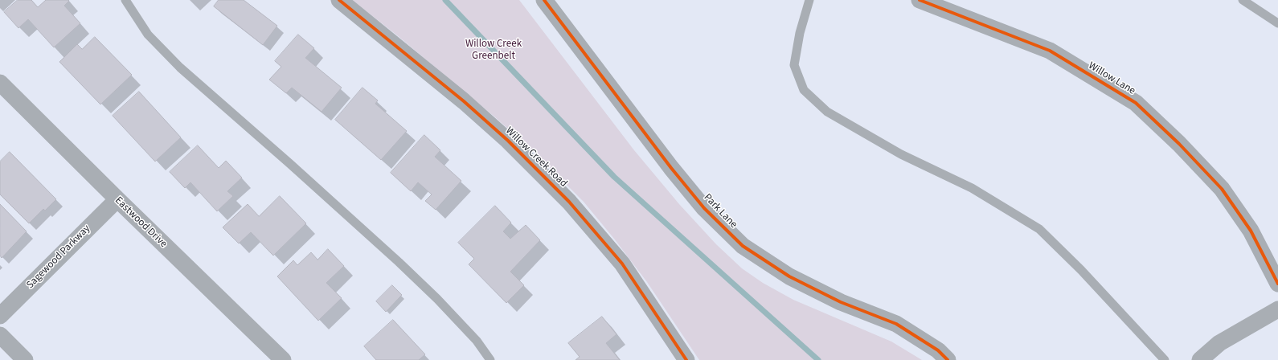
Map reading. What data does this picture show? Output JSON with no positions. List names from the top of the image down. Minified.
{"streets":{"street":["Willow Lane","Willow Creek Road","Park Lane","Eastwood Drive","Sagewood Parkway"]},"crossings":[["Eastwood Drive","Sagewood Parkway"]],"parks":["Willow Creek Greenbelt"]}
